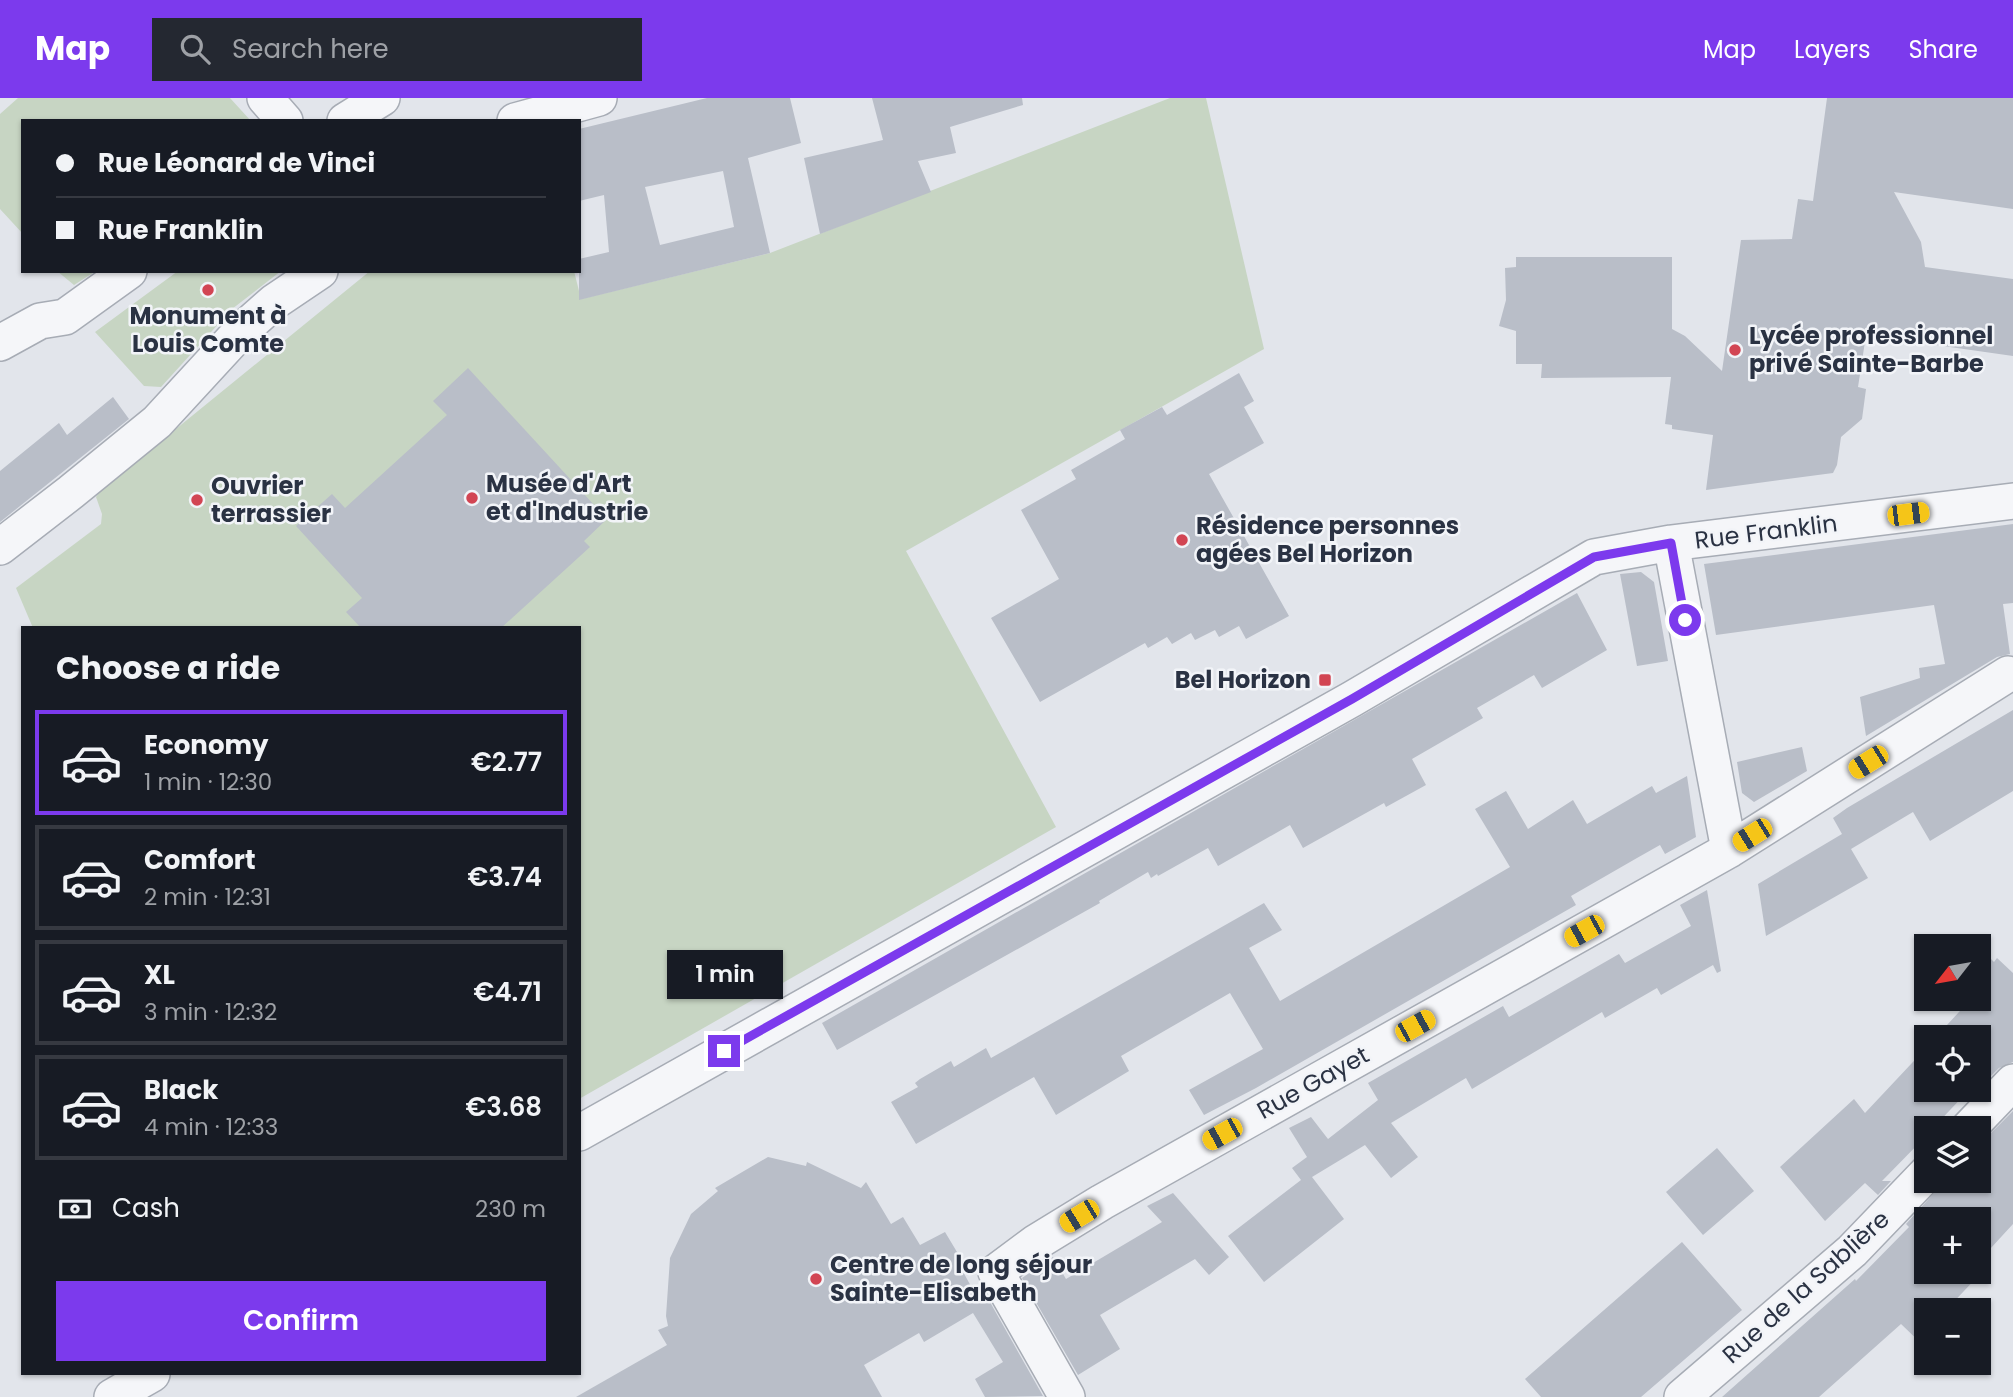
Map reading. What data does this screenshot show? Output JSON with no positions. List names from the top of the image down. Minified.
{"streets":{"street":["Rue Franklin","Rue Gayet","Rue de la Sablière"]},"places":{"other":["Monument à Louis Comte","Lycée professionnel privé Sainte-Barbe","Musée d'Art et d'Industrie","Ouvrier terrassier","Résidence personnes agées Bel Horizon","Centre de long séjour Sainte-Elisabeth"],"transit":["Bel Horizon"]},"north":"bottom left","page":{"header":"Map","search":"Search here","nav":["Map","Layers","Share"],"banner":["Rue Léonard de Vinci","Rue Franklin"],"heading":"Choose a ride","list":[{"name":"Economy","note":"1 min · 12:30","value":"€2.77"},{"name":"Comfort","note":"2 min · 12:31","value":"€3.74"},{"name":"XL","note":"3 min · 12:32","value":"€4.71"},{"name":"Black","note":"4 min · 12:33","value":"€3.68"}],"map_buttons":["+","−"],"bubble":"1 min","pay":["Cash","230 m"],"buttons":"Confirm"}}
